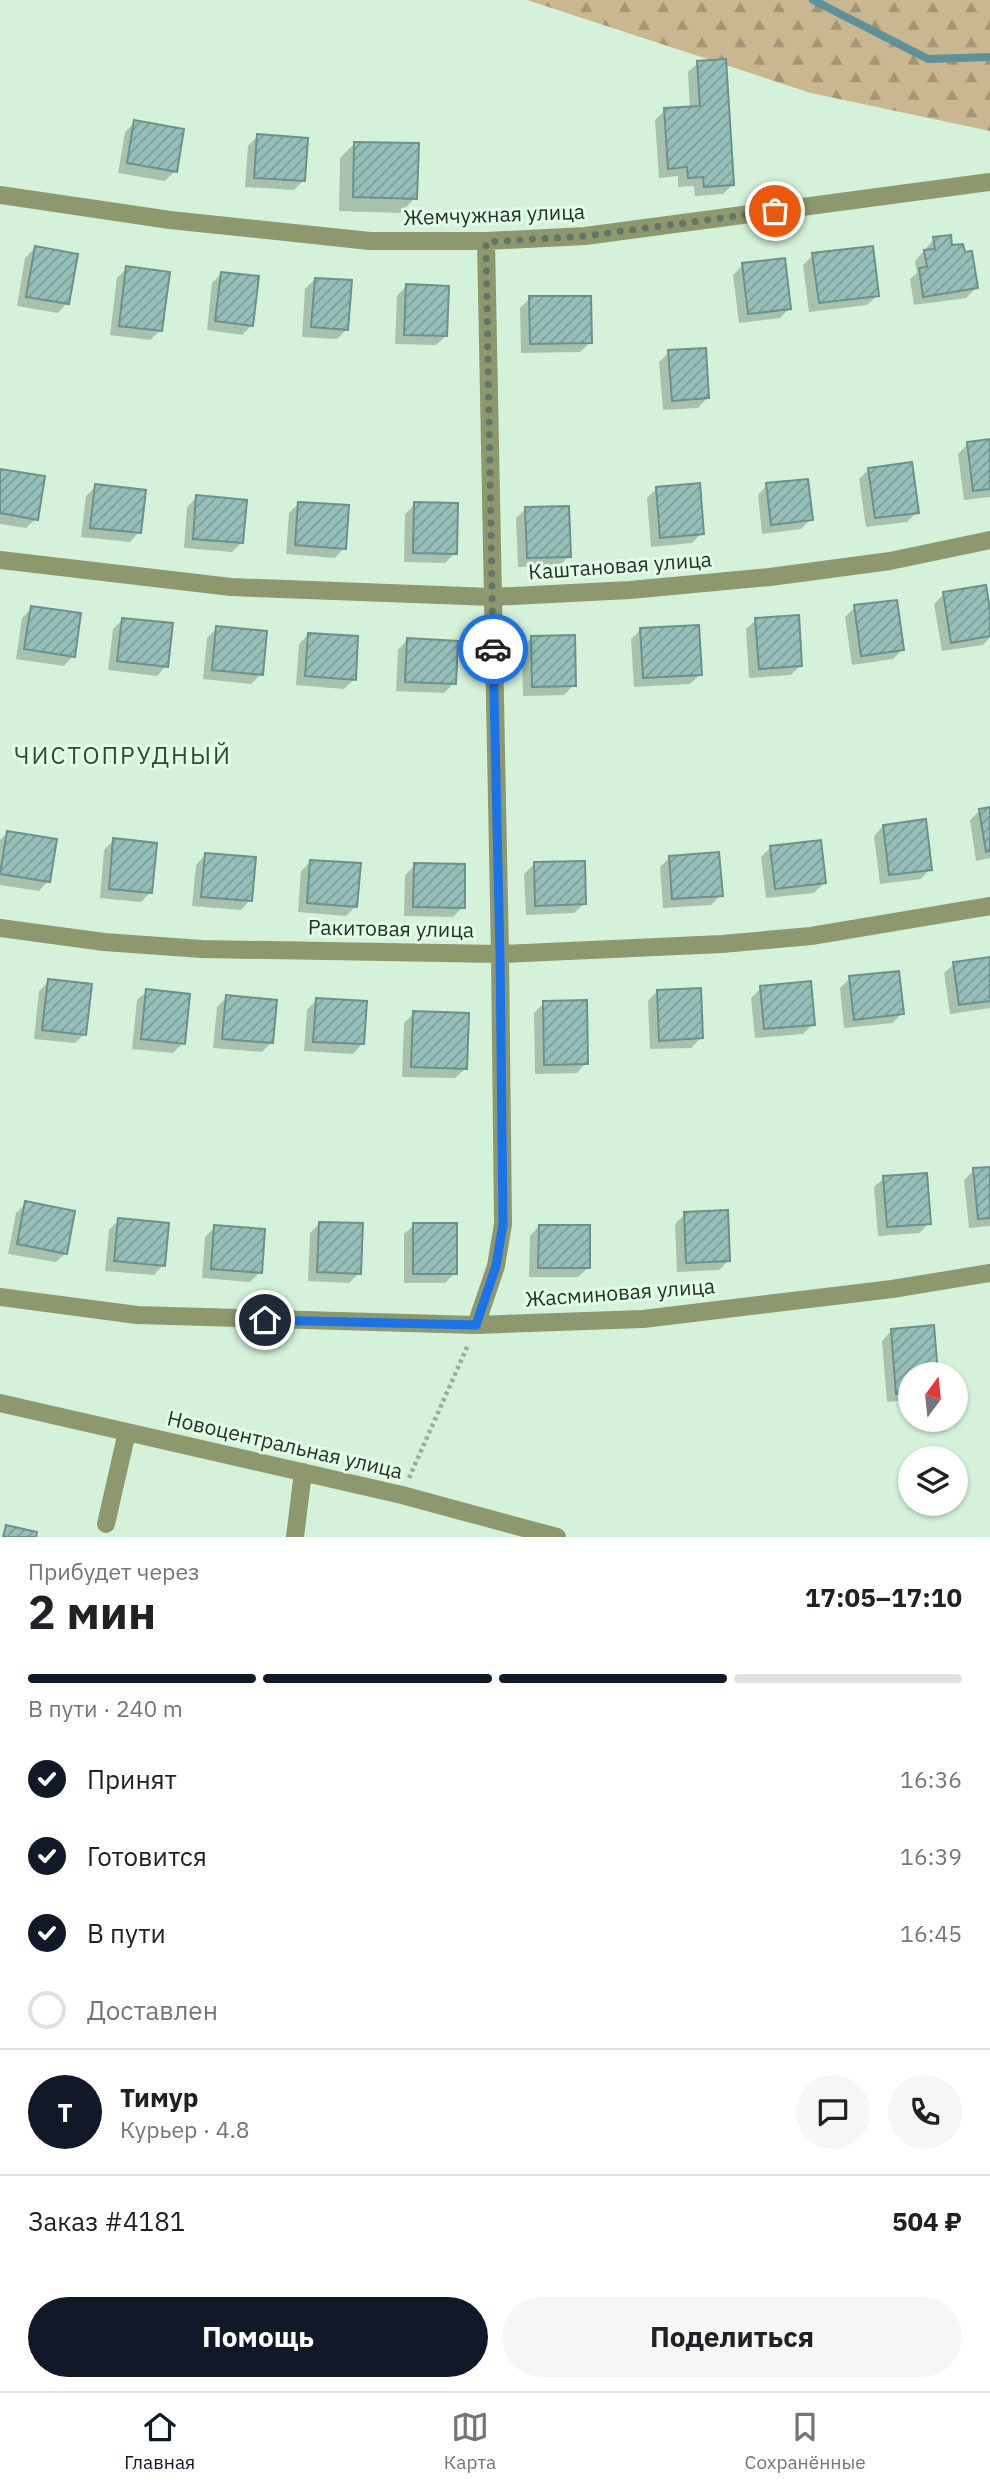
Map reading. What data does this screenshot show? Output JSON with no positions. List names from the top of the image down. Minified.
{"streets":{"street":["Жемчужная улица","Каштановая улица","Ракитовая улица","Жасминовая улица","Новоцентральная улица"]},"districts":["ЧИСТОПРУДНЫЙ"],"north":"top","page":{"heading":["2 мин","Прибудет через","17:05–17:10"],"panel":["Тимур","Курьер · 4.8","Заказ #4181","504 ₽"],"bar":"В пути · 240 m","list":[["Принят","16:36"],["Готовится","16:39"],["В пути","16:45"],"Доставлен"],"round":"Т","buttons":["Помощь","Поделиться"],"tabs":["Главная","Карта","Сохранённые"]}}
